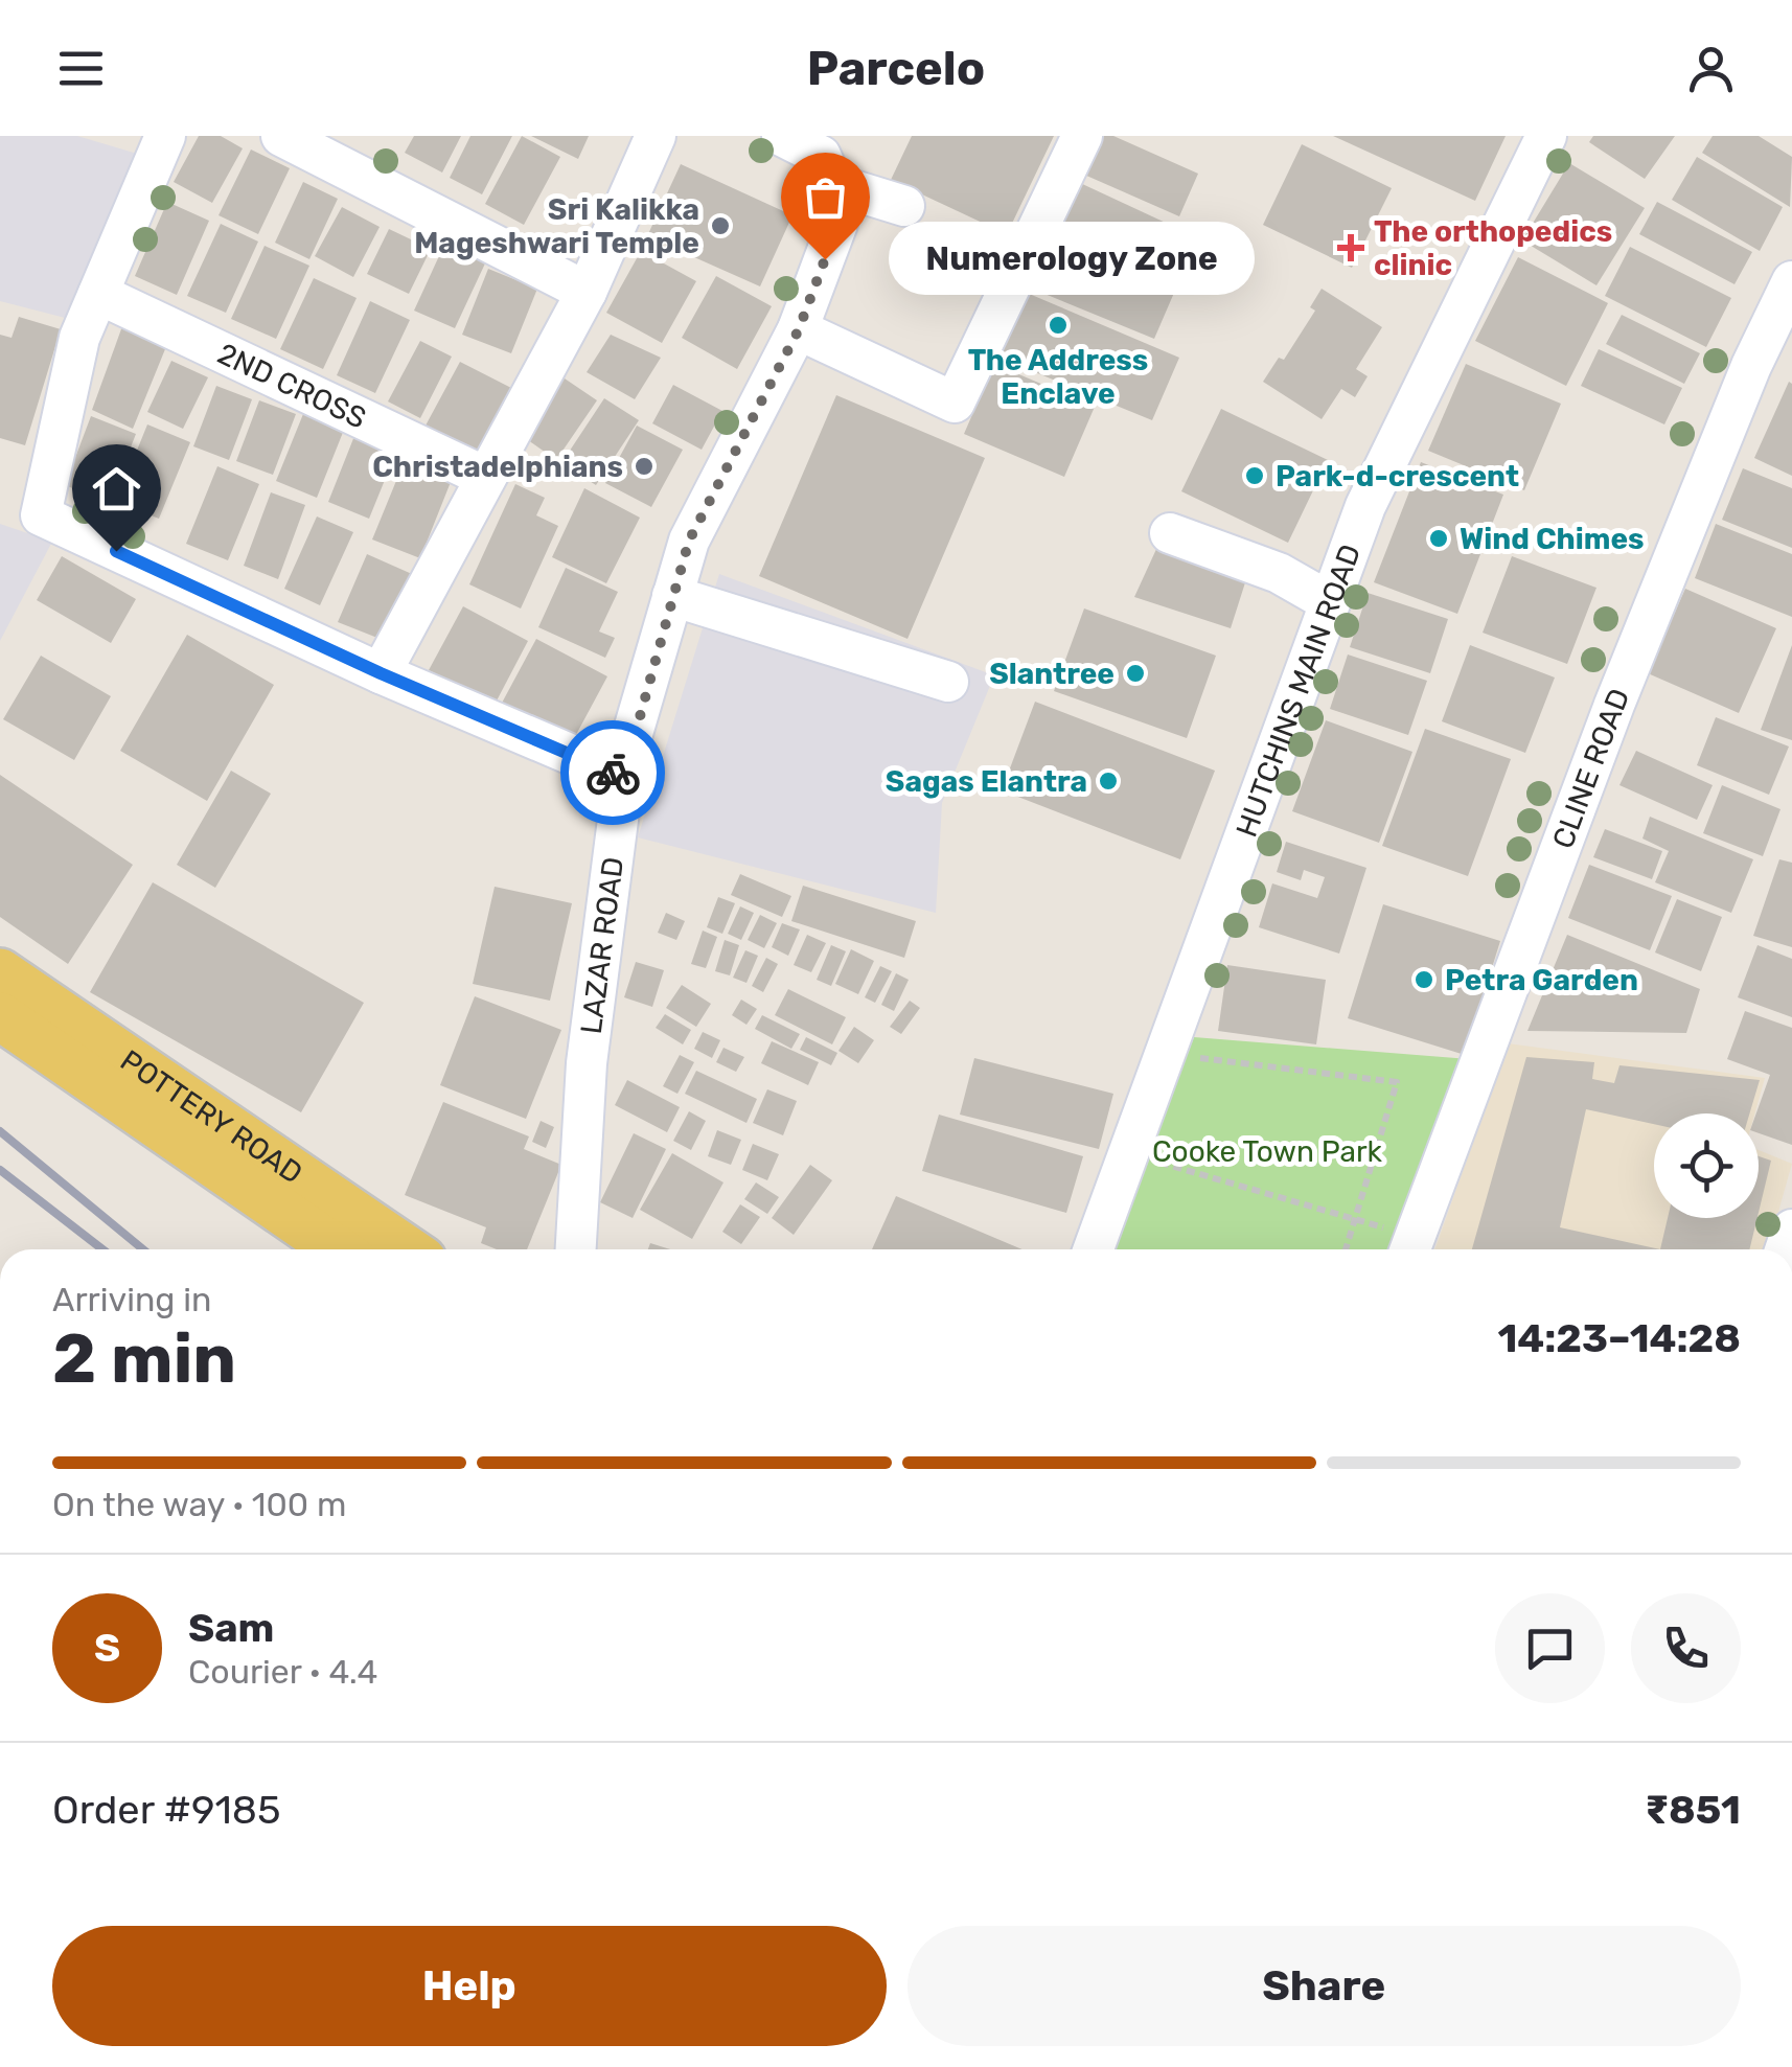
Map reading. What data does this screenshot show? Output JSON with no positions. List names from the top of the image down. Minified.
{"streets":{"main road":["POTTERY ROAD"],"street":["2ND CROSS","HUTCHINS MAIN ROAD","CLINE ROAD","LAZAR ROAD"]},"parks":["Cooke Town Park"],"places":{"other":["Sri Kalikka Mageshwari Temple","Numerology Zone","The Address Enclave","Christadelphians","Park-d-crescent","Wind Chimes","Slantree","Sagas Elantra","Petra Garden"],"health":["The orthopedics clinic"]},"page":{"header":"Parcelo","bubble":"Numerology Zone","heading":["2 min","Arriving in","14:23–14:28"],"panel":["Sam","Courier · 4.4","Order #9185","₹851"],"bar":"On the way · 100 m","round":"S","buttons":["Help","Share"]}}
